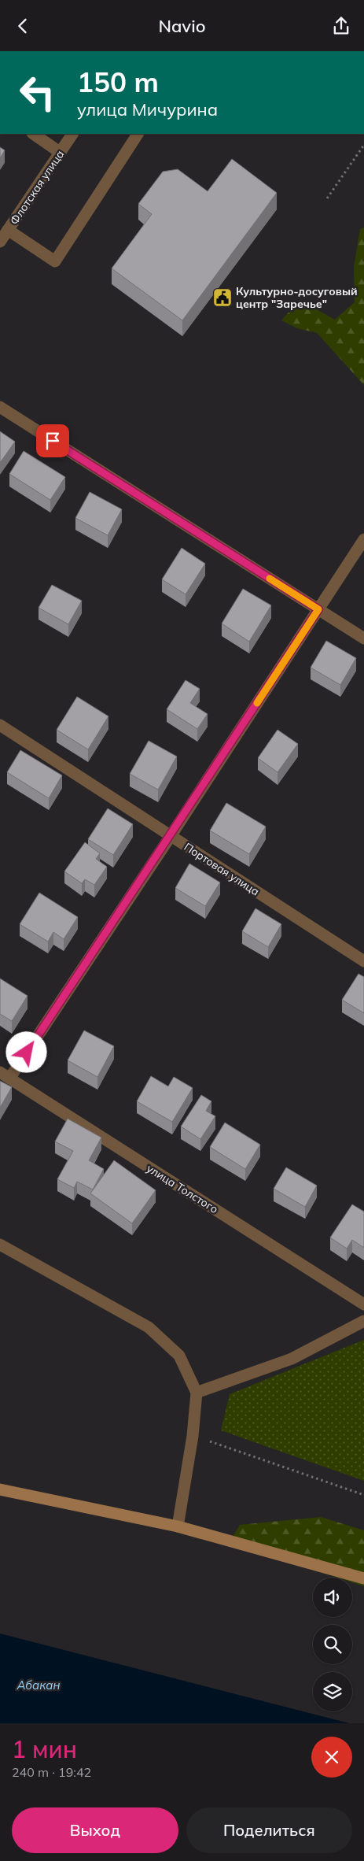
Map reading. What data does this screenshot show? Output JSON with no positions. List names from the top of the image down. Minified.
{"streets":{"street":["Флотская улица","Портовая улица","улица Толстого"]},"water":["Абакан"],"places":{"public building":["Культурно-досуговый центр \"Заречье\""]},"page":{"header":"Navio","turn":["150 m","улица Мичурина"],"heading":["1 мин","240 m · 19:42"],"buttons":["Выход","Поделиться"]}}
